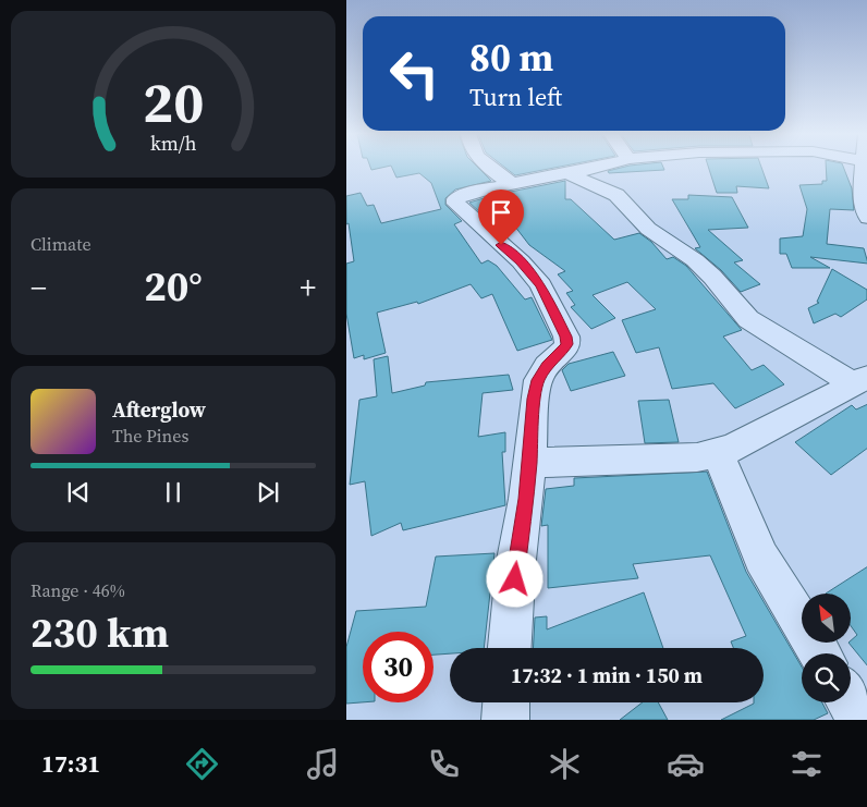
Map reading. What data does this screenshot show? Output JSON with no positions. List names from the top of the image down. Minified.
{"north":"top left","page":{"turn":["80 m","Turn left"],"tile":["Climate",["Range · 46%","230 km"]],"heat":["−","20°","+"],"song":["Afterglow","The Pines"],"limit":"30","trip":"17:32 · 1 min · 150 m","tabs":"17:31","gauge":["20","km/h"]}}
